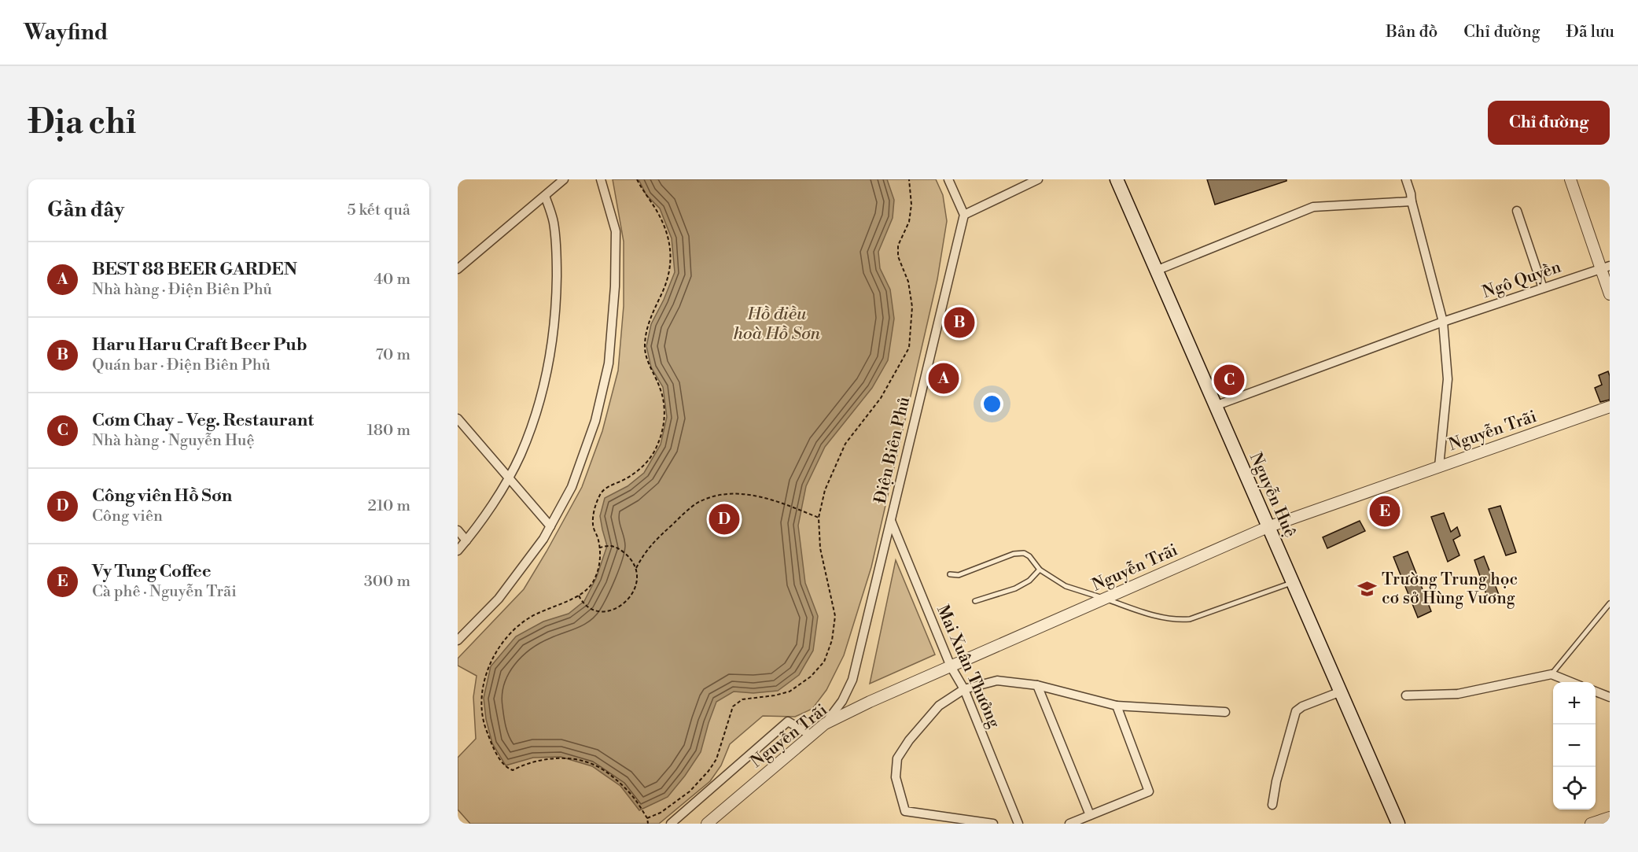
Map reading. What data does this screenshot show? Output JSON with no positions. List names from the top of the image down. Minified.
{"streets":{"main road":["Nguyễn Huệ"],"street":["Ngô Quyền","Nguyễn Trãi","Điện Biên Phủ","Mai Xuân Thưởng"]},"crossings":[["Ngô Quyền","Nguyễn Huệ"],["Nguyễn Trãi","Điện Biên Phủ"],["Nguyễn Trãi","Nguyễn Huệ"],["Nguyễn Trãi","Mai Xuân Thưởng"],["Điện Biên Phủ","Mai Xuân Thưởng"]],"water":["Hồ điều hoà Hồ Sơn"],"places":{"school or university":["Trường Trung học cơ sở Hùng Vương"]},"page":{"header":"Wayfind","nav":["Bản đồ","Chỉ đường","Đã lưu"],"buttons":"Chỉ đường","title":"Địa chỉ","heading":["Gần đây","5 kết quả"],"list":[{"mark":"A","name":"BEST 88 BEER GARDEN","note":"Nhà hàng · Điện Biên Phủ","value":"40 m"},{"mark":"B","name":"Haru Haru Craft Beer Pub","note":"Quán bar · Điện Biên Phủ","value":"70 m"},{"mark":"C","name":"Cơm Chay - Veg. Restaurant","note":"Nhà hàng · Nguyễn Huệ","value":"180 m"},{"mark":"D","name":"Công viên Hồ Sơn","note":"Công viên","value":"210 m"},{"mark":"E","name":"Vy Tung Coffee","note":"Cà phê · Nguyễn Trãi","value":"300 m"}],"pins":["B","A","C","E","D"],"map_buttons":["+","−"]}}
